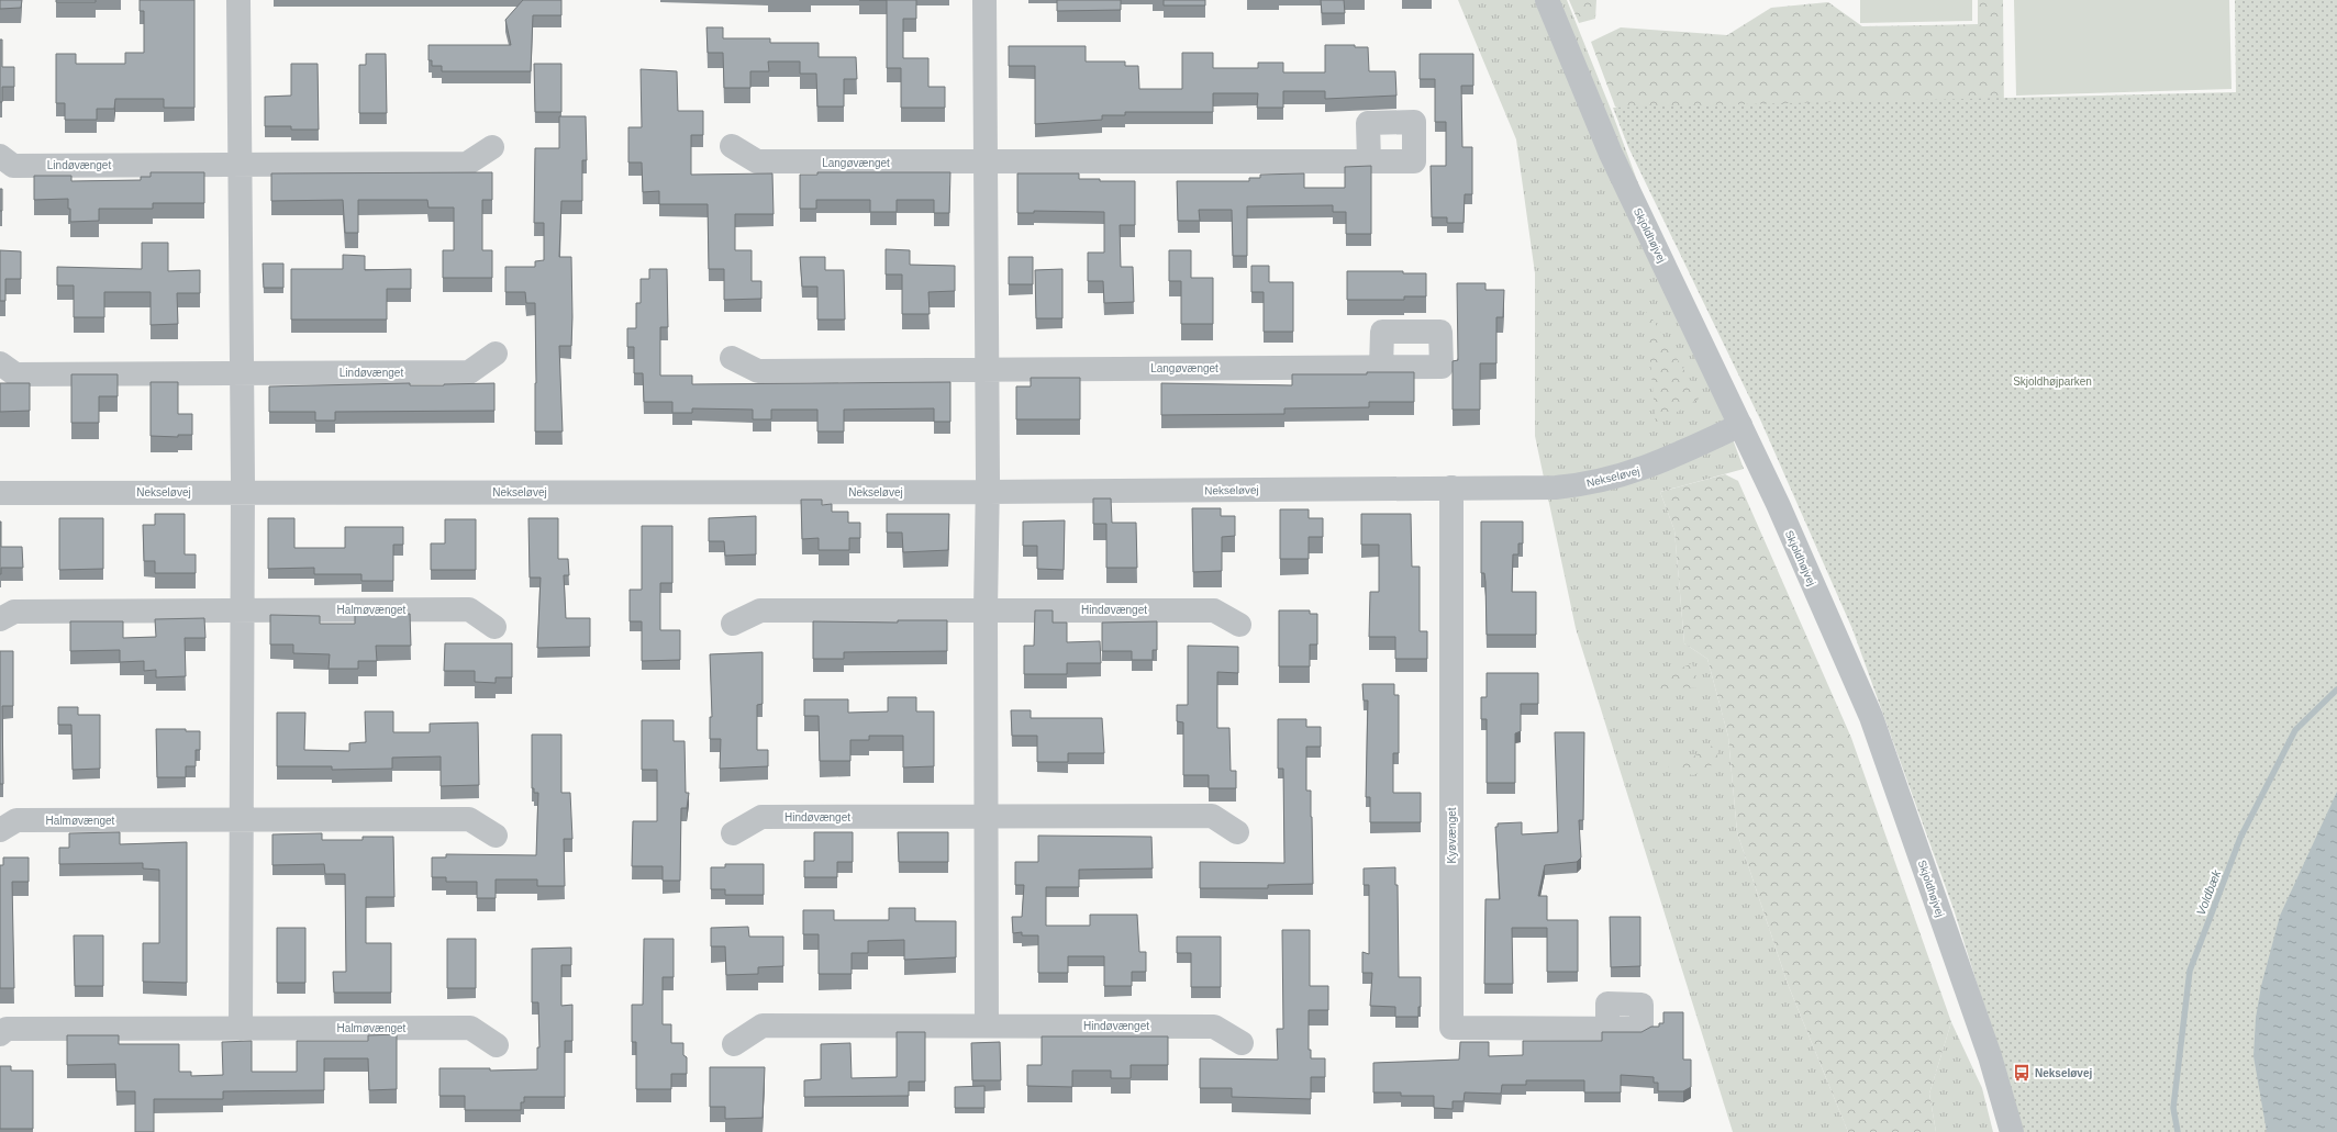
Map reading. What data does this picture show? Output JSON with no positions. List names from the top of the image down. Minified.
{"streets":{"street":["Langøvænget","Lindøvænget","Skjoldhøjvej","Nekseløvej","Halmøvænget","Hindøvænget","Kyøvænget"]},"crossings":[["Skjoldhøjvej","Nekseløvej"],["Nekseløvej","Kyøvænget"]],"water":["Voldbæk"],"parks":["Skjoldhøjparken"],"places":{"bus stop":["Nekseløvej"]}}
